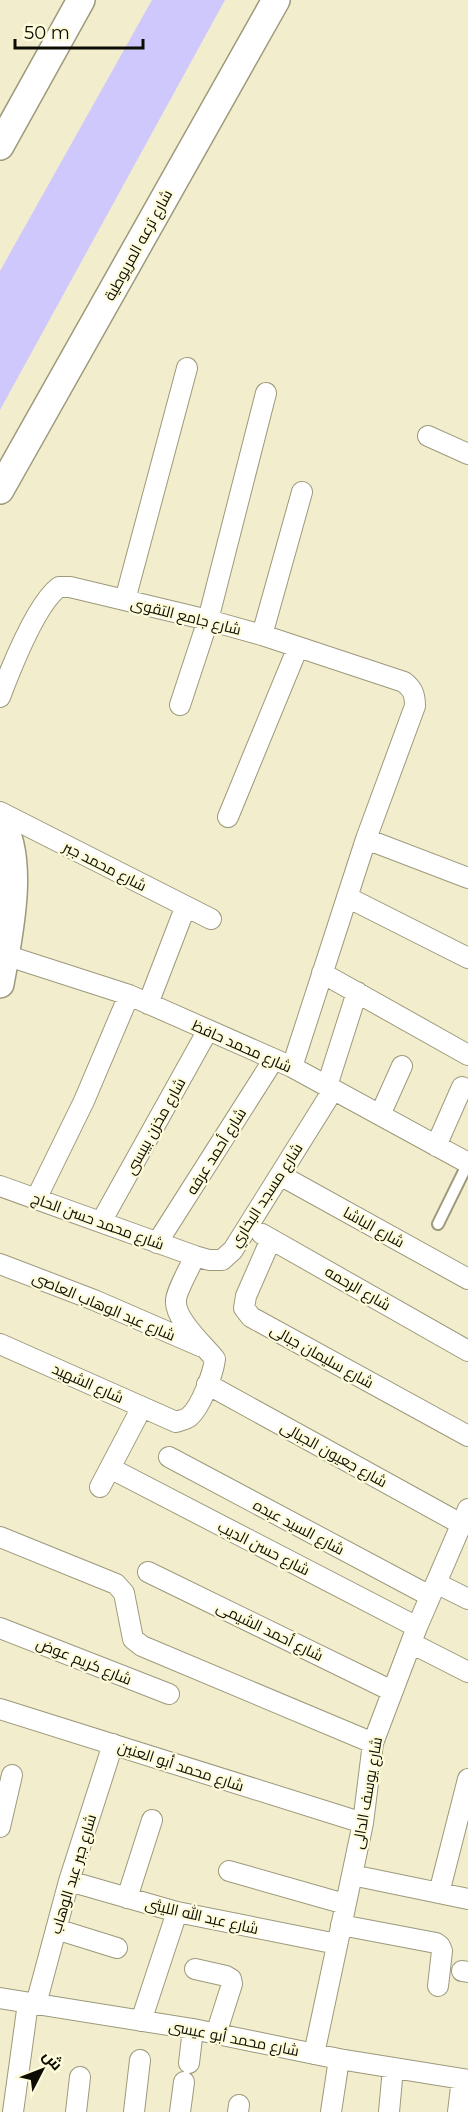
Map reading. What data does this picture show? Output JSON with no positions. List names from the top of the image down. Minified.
{"streets":{"main road":["شارع ترعه المريوطية"],"street":["شارع جامع التقوى","شارع محمد جبر","شارع محمد حافظ","شارع مخزن بيبسى","شارع أحمد عرفه","شارع مسجد البخاري","شارع محمد حسن الحاج","شارع الباشا","شارع الرحمه","شارع عبد الوهاب العاصى","شارع سليمان جبالى","شارع الشهيد","شارع جعيون الجبالى","شارع السيد عبده","شارع حسن الديب","شارع أحمد الشيمى","شارع كريم عوض","شارع محمد أبو العنين","شارع يوسف الدالى","شارع جبر عبد الوهاب","شارع عبد الله الليثى","شارع محمد أبو عيسى"]},"crossings":[["شارع جامع التقوى","شارع أحمد عرفه"],["شارع محمد حافظ","شارع مخزن بيبسى"],["شارع محمد حافظ","شارع أحمد عرفه"],["شارع محمد حافظ","شارع مسجد البخاري"],["شارع مخزن بيبسى","شارع محمد حسن الحاج"],["شارع أحمد عرفه","شارع محمد حسن الحاج"],["شارع مسجد البخاري","شارع محمد حسن الحاج"],["شارع مسجد البخاري","شارع الباشا"],["شارع مسجد البخاري","شارع الرحمه"],["شارع الرحمه","شارع سليمان جبالى"],["شارع الشهيد","شارع جعيون الجبالى"],["شارع جعيون الجبالى","شارع يوسف الدالى"],["شارع السيد عبده","شارع يوسف الدالى"],["شارع حسن الديب","شارع يوسف الدالى"],["شارع أحمد الشيمى","شارع يوسف الدالى"],["شارع محمد أبو العنين","شارع يوسف الدالى"],["شارع محمد أبو العنين","شارع جبر عبد الوهاب"],["شارع يوسف الدالى","شارع عبد الله الليثى"],["شارع يوسف الدالى","شارع محمد أبو عيسى"],["شارع جبر عبد الوهاب","شارع عبد الله الليثى"],["شارع جبر عبد الوهاب","شارع محمد أبو عيسى"]],"scale_bar":"50 m","north":"top right"}
